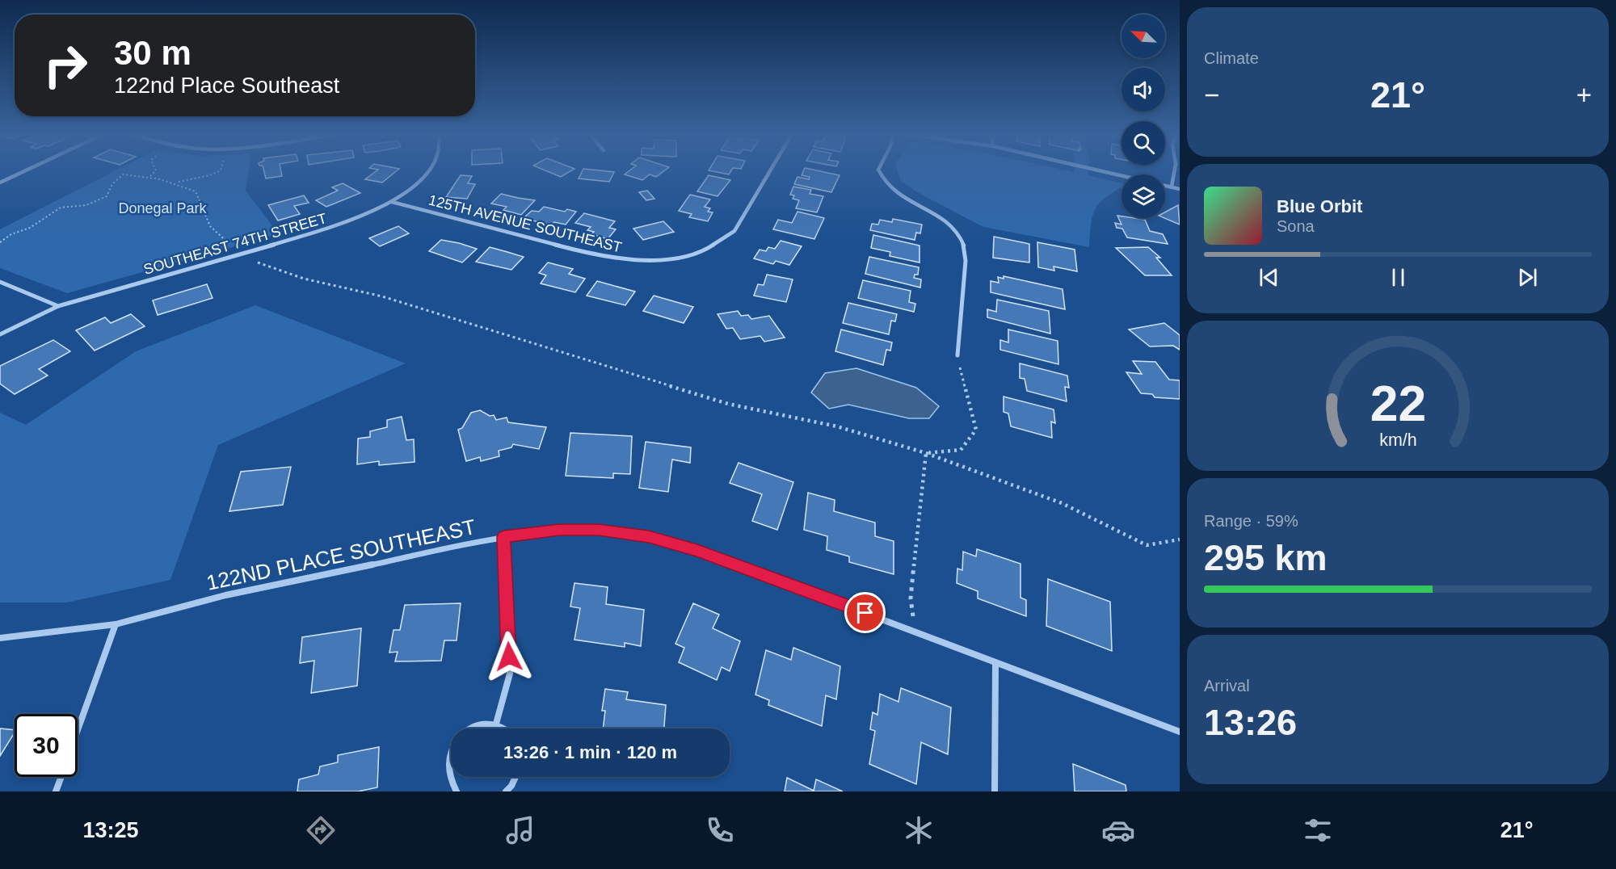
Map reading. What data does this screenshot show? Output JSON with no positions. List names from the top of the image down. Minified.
{"streets":{"street":["125TH AVENUE SOUTHEAST","SOUTHEAST 74TH STREET","122ND PLACE SOUTHEAST"]},"crossings":[["125TH AVENUE SOUTHEAST","SOUTHEAST 74TH STREET"]],"parks":["Donegal Park"],"north":"top left","page":{"tile":["Climate",["Range · 59%","295 km"],["Arrival","13:26"]],"turn":["30 m","122nd Place Southeast"],"heat":["−","21°","+"],"song":["Blue Orbit","Sona"],"limit":"30","trip":"13:26 · 1 min · 120 m","tabs":["13:25","21°"],"gauge":["22","km/h"]}}
